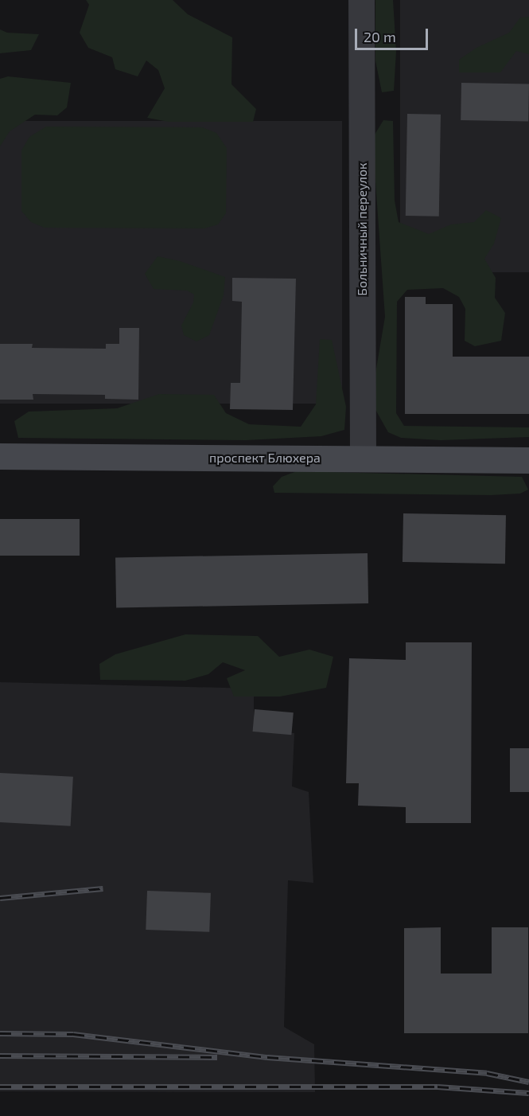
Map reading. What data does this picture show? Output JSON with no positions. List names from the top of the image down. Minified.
{"streets":{"main road":["проспект Блюхера"],"street":["Больничный переулок"]},"crossings":[["Больничный переулок","проспект Блюхера"]],"scale_bar":"20 m"}
